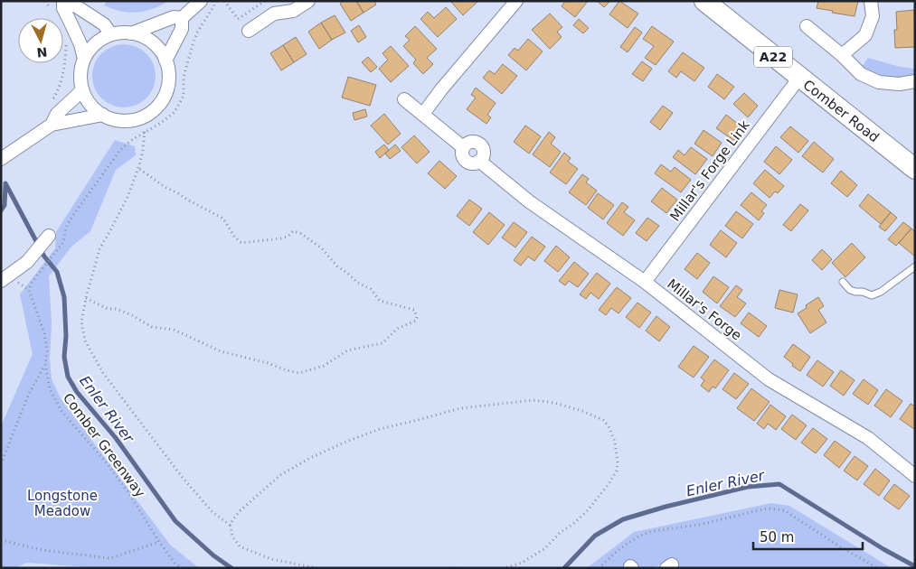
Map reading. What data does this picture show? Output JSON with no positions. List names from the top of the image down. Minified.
{"streets":{"highway":["A22","Comber Road"],"street":["Millar's Forge Link","Millar's Forge"],"path":["Comber Greenway"]},"crossings":[["Comber Road","Millar's Forge Link"],["Millar's Forge Link","Millar's Forge"]],"water":["Enler River"],"parks":["Longstone Meadow"],"scale_bar":"50 m","north":"bottom"}
